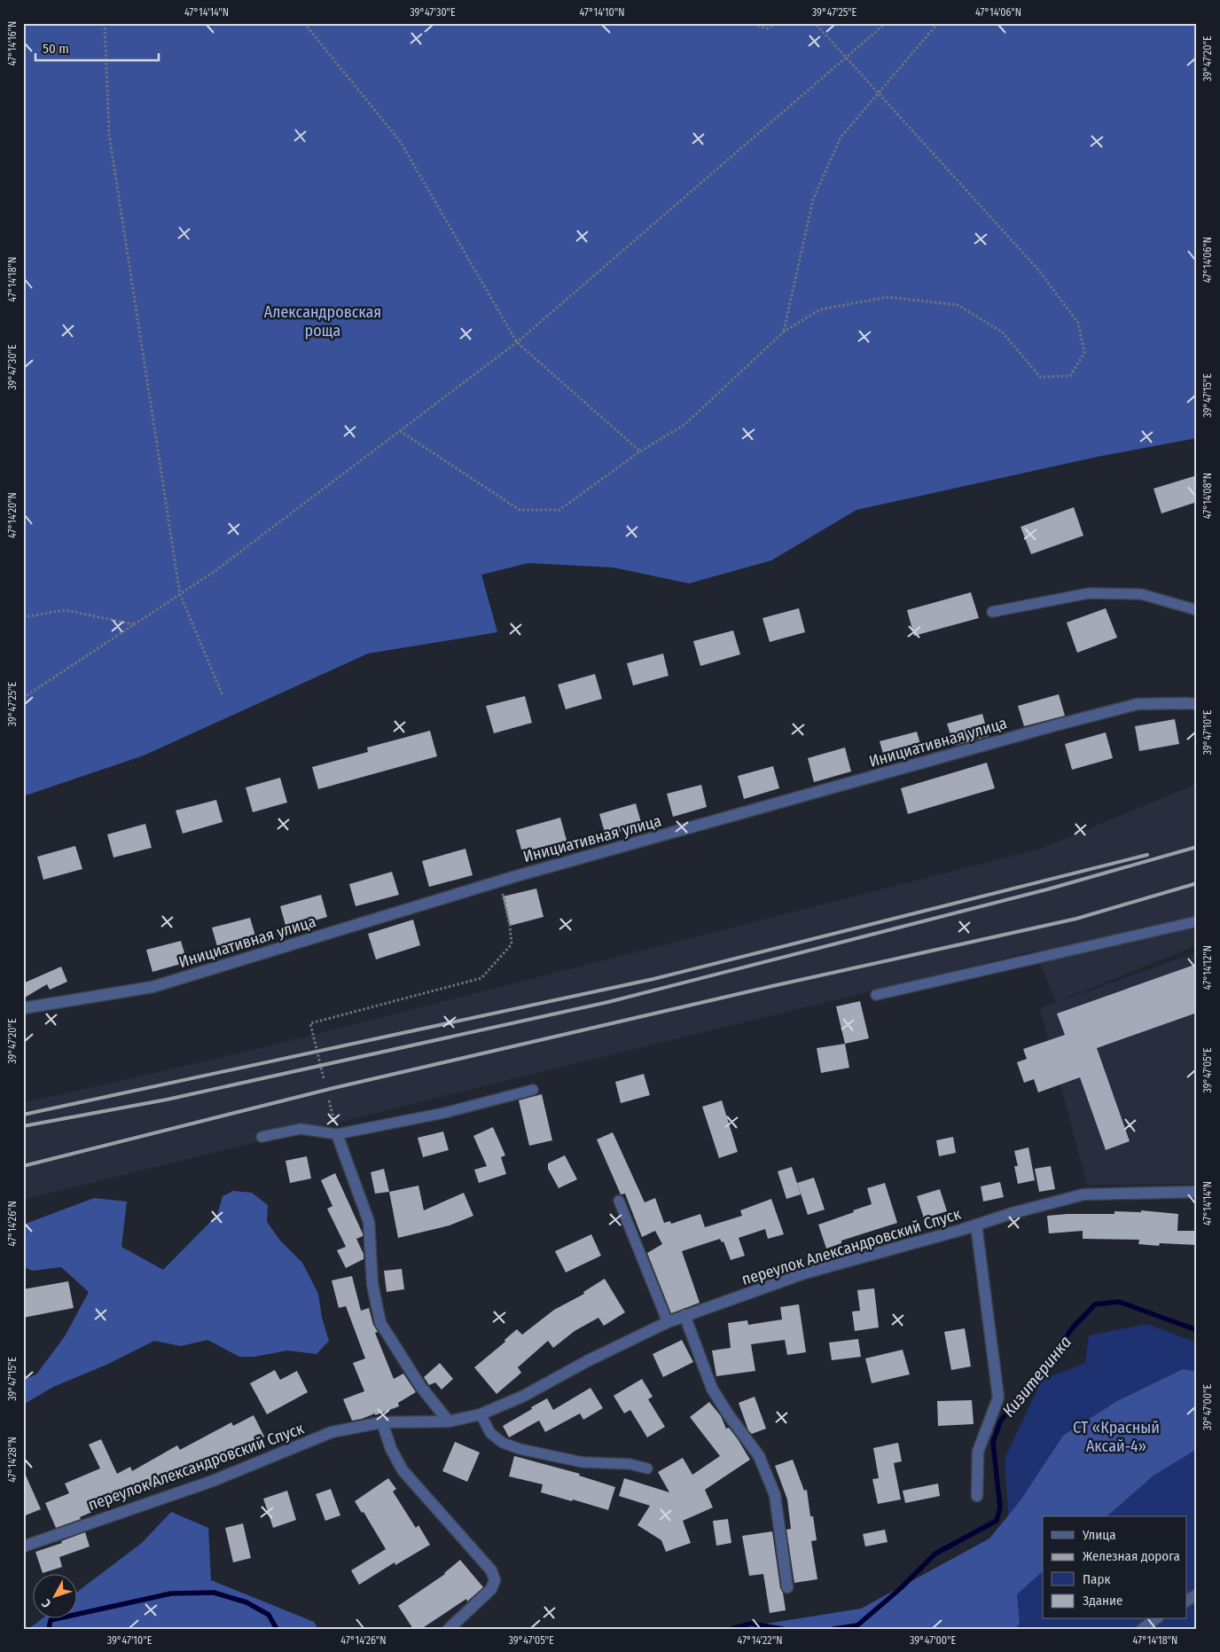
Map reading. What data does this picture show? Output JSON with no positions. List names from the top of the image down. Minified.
{"streets":{"street":["Инициативная улица","переулок Александровский Спуск"]},"water":["Кизитеринка"],"parks":["Александровская роща","СТ «Красный Аксай-4»"],"legend":["Улица","Железная дорога","Парк","Здание"],"scale_bar":"50 m","north":"bottom left","coordinates":["47°14'14\"N","39°47'30\"E","47°14'10\"N","39°47'25\"E","47°14'06\"N","47°14'16\"N","39°47'20\"E","47°14'18\"N","39°47'15\"E","47°14'08\"N","47°14'20\"N","39°47'10\"E","47°14'12\"N","39°47'05\"E","47°14'26\"N","39°47'00\"E","47°14'28\"N","47°14'22\"N"]}
